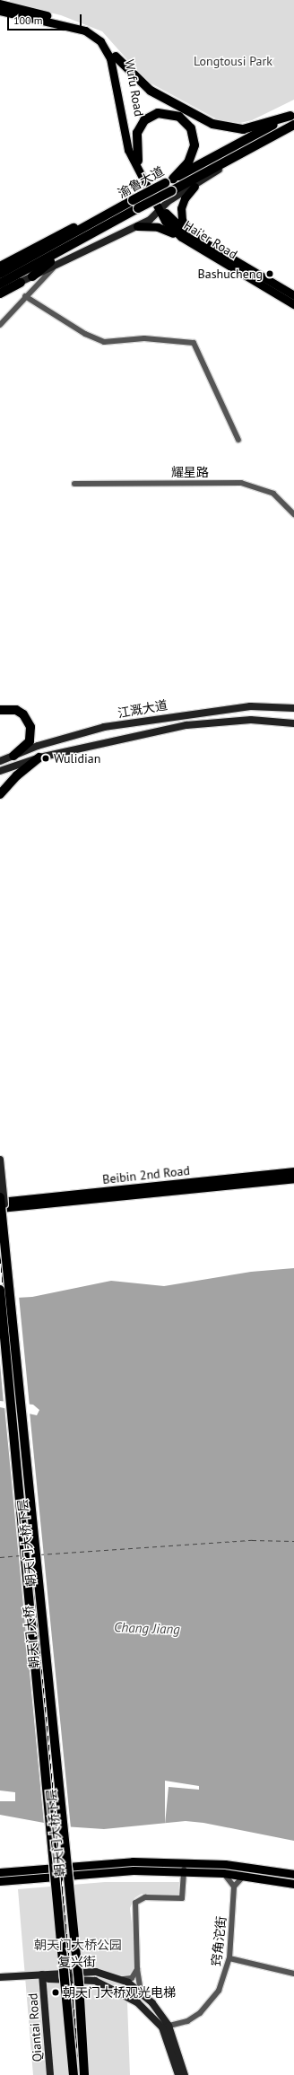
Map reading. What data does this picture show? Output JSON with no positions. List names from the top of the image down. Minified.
{"streets":{"highway":["渝鲁大道","朝天门大桥"],"main road":["Wufu Road","Hai'er Road","江溉大道","Beibin 2nd Road","朝天门大桥下层","复兴街","Qiantai Road"],"street":["耀星路","窍角沱街"]},"crossings":[["Wufu Road","渝鲁大道"],["Wufu Road","Hai'er Road"],["渝鲁大道","Hai'er Road"],["朝天门大桥下层","朝天门大桥"],["窍角沱街","复兴街"],["复兴街","Qiantai Road"]],"water":["Chang Jiang"],"parks":["Longtousi Park","朝天门大桥公园"],"places":["Bashucheng","Wulidian","朝天门大桥观光电梯"],"scale_bar":"100 m"}
